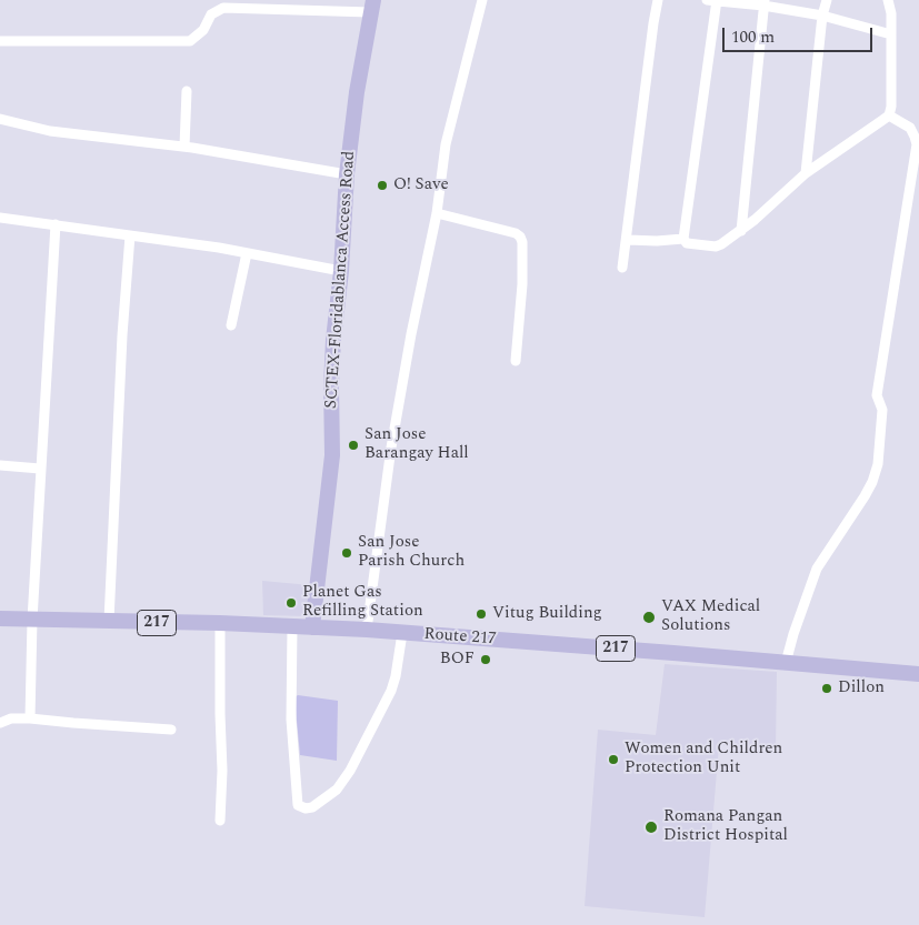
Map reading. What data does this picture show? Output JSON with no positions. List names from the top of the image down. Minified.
{"streets":{"main road":["SCTEX-Floridablanca Access Road","217","Route 217"]},"crossings":[["SCTEX-Floridablanca Access Road","Route 217"]],"places":["O! Save","San Jose Barangay Hall","San Jose Parish Church","Planet Gas Refilling Station","Vitug Building","VAX Medical Solutions","BOF","Dillon","Women and Children Protection Unit","Romana Pangan District Hospital"],"scale_bar":"100 m"}
